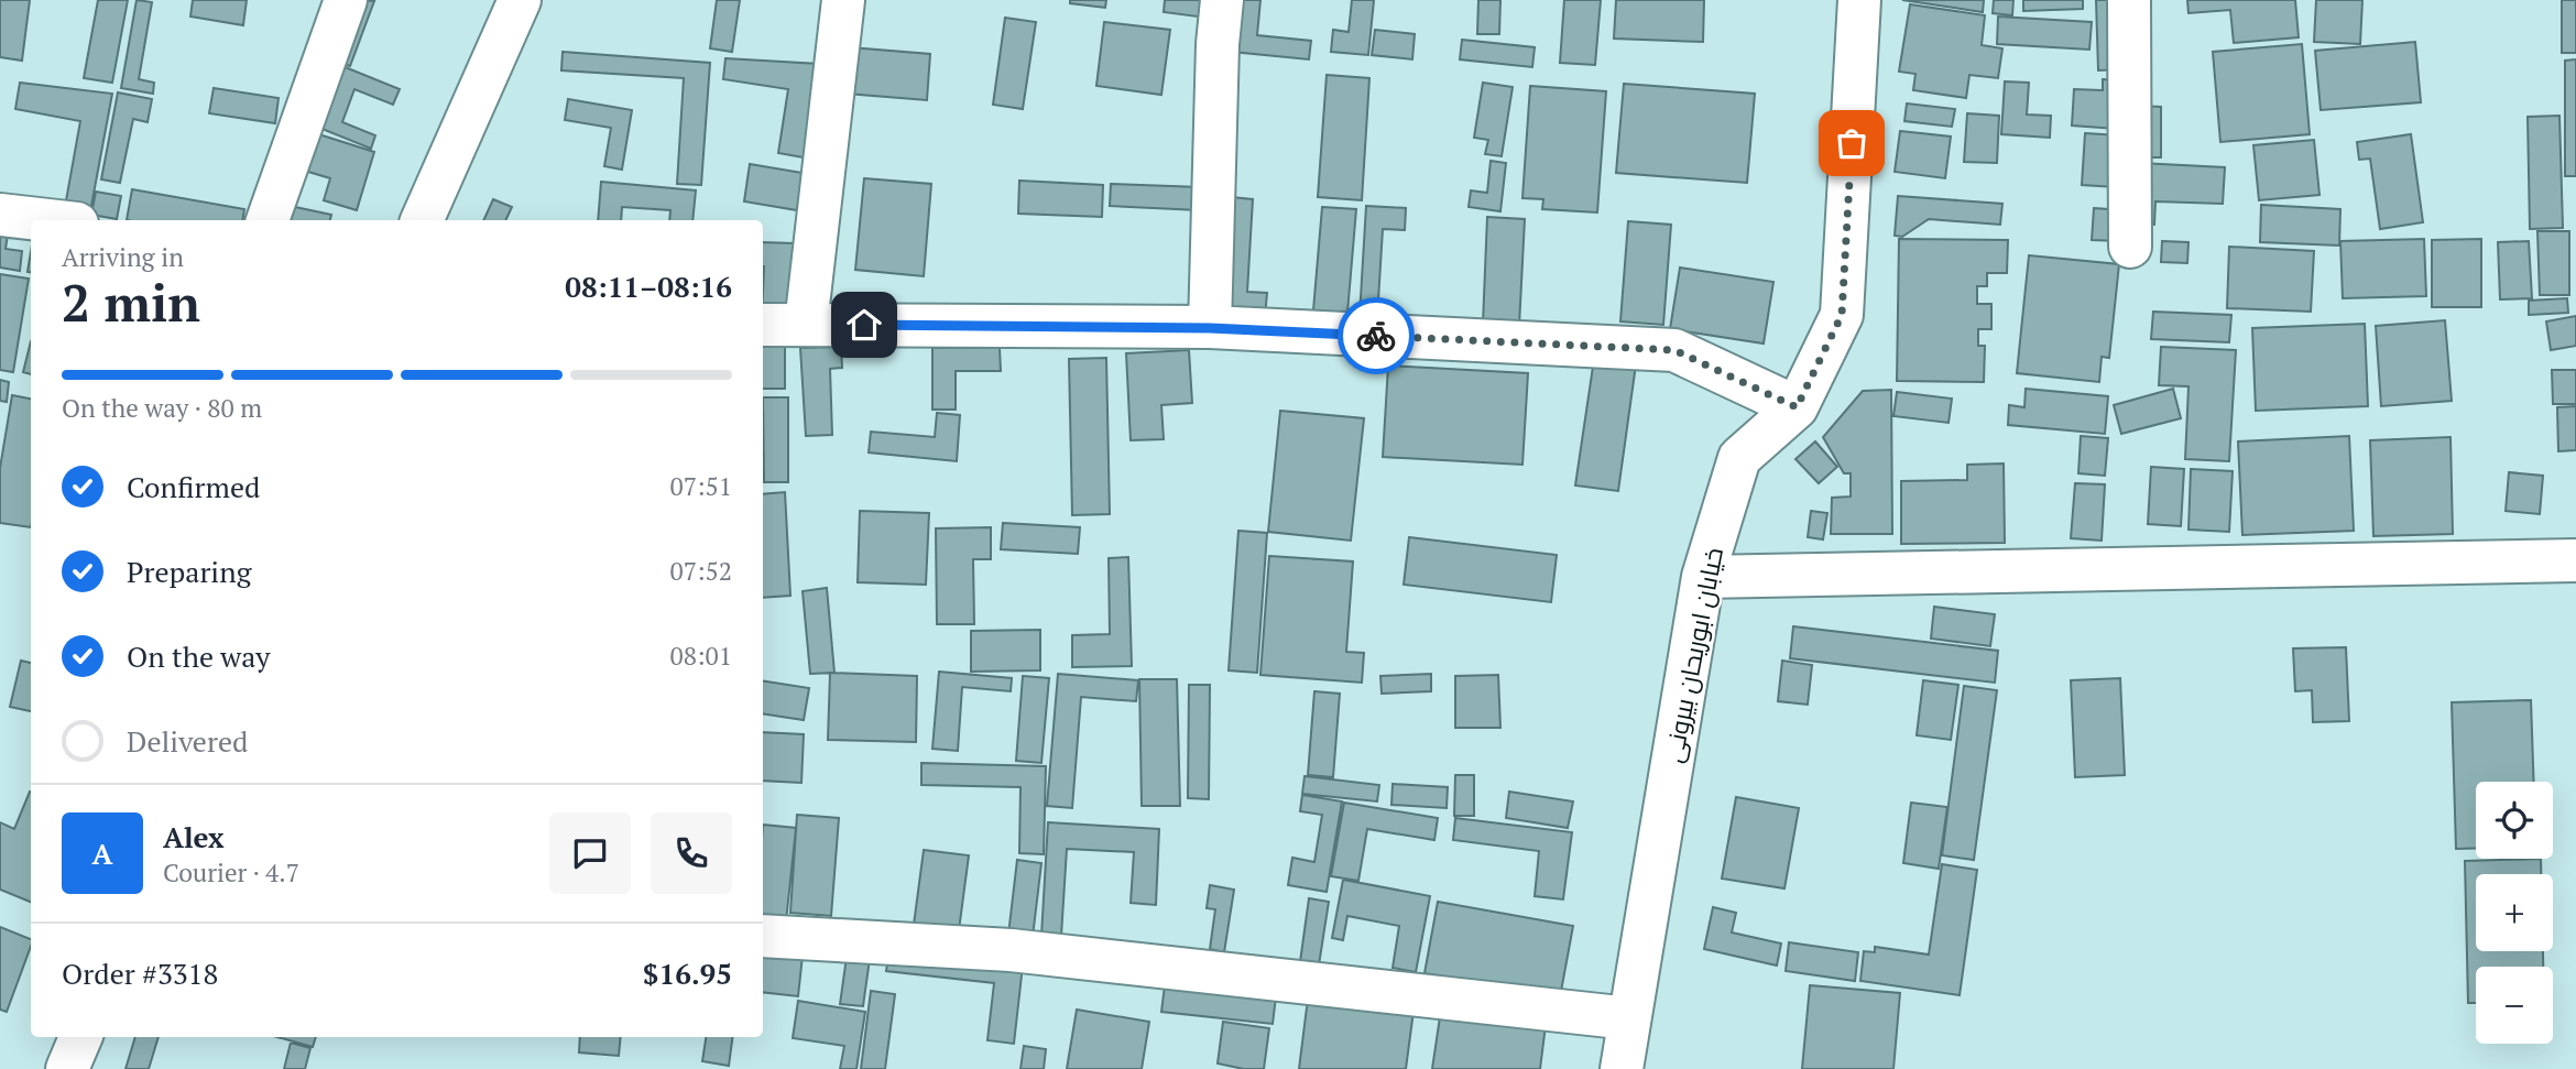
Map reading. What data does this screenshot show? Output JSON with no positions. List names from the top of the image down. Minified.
{"streets":{"street":["خیابان ابوریحان بیرونی"]},"page":{"heading":["2 min","Arriving in","08:11–08:16"],"panel":["Alex","Courier · 4.7","Order #3318","$16.95"],"bar":"On the way · 80 m","list":[["Confirmed","07:51"],["Preparing","07:52"],["On the way","08:01"],"Delivered"],"map_buttons":["+","−"],"round":"A"}}
